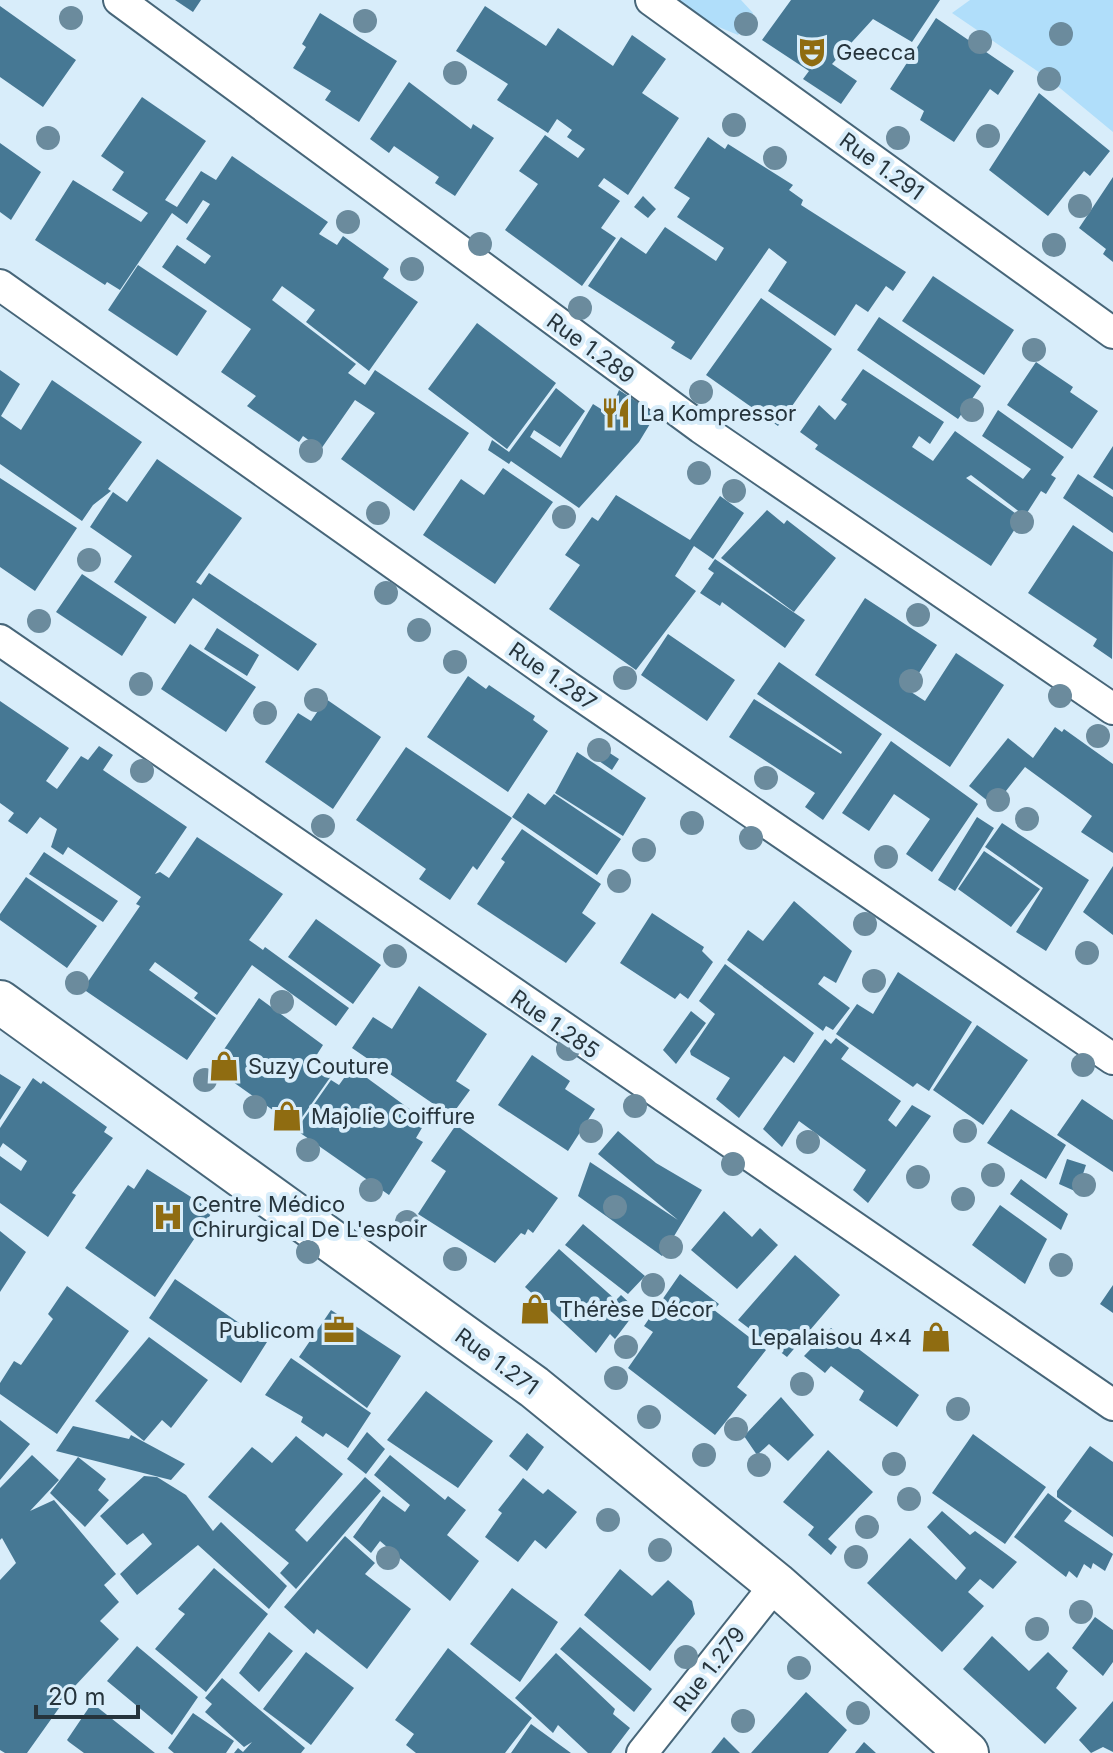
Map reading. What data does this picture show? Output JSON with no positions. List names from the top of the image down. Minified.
{"streets":{"street":["Rue 1.291","Rue 1.289","Rue 1.287","Rue 1.285","Rue 1.271","Rue 1.279"]},"crossings":[["Rue 1.271","Rue 1.279"]],"places":{"theatre":["Geecca"],"restaurant":["La Kompressor"],"shop":["Suzy Couture","Majolie Coiffure","Thérèse Décor","Lepalaisou 4×4"],"hospital":["Centre Médico Chirurgical De L'espoir"],"office":["Publicom"]},"scale_bar":"20 m"}
